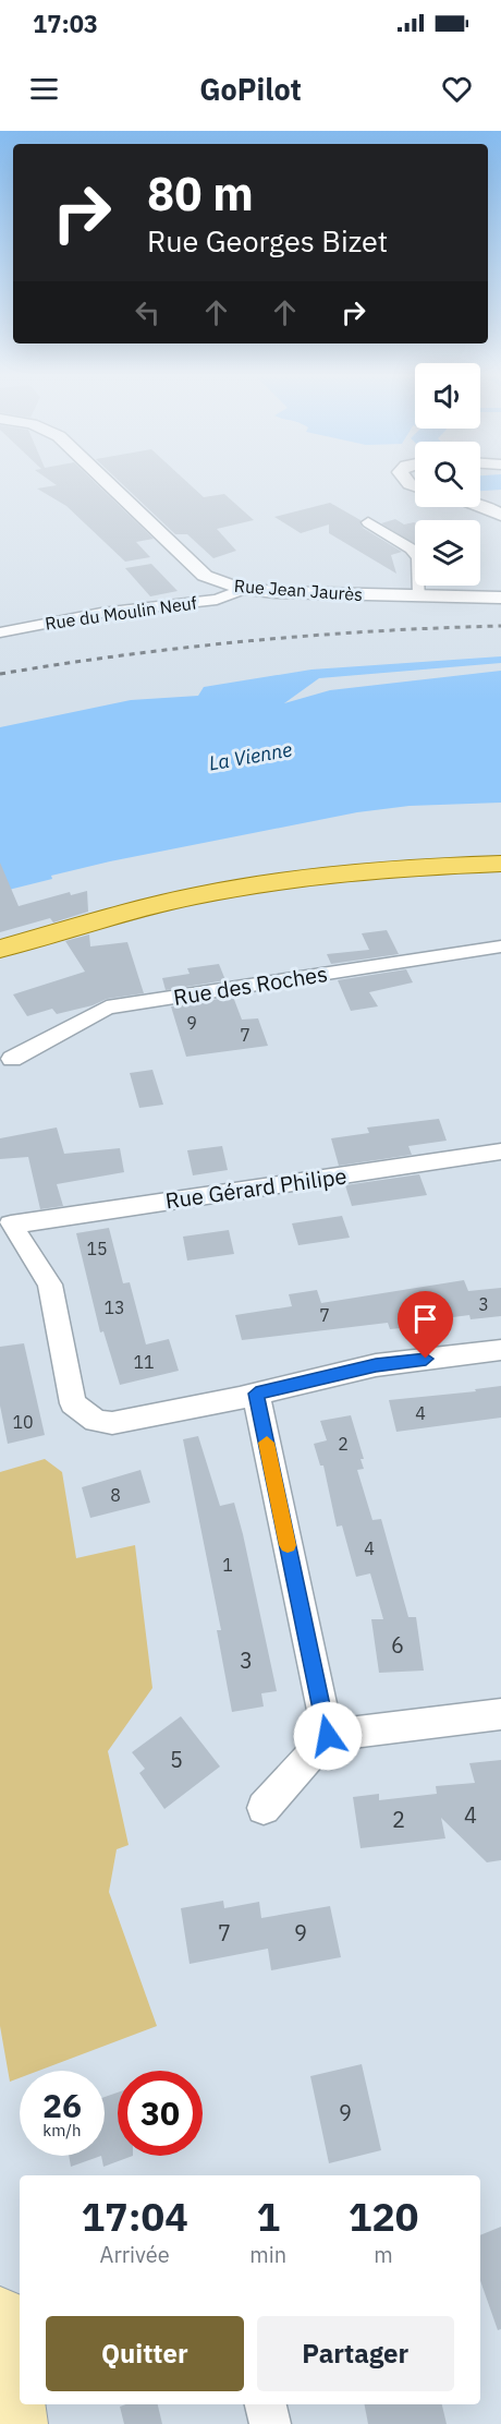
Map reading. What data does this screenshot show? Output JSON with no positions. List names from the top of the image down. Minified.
{"streets":{"street":["Rue Jean Jaurès","Rue du Moulin Neuf","Rue des Roches","Rue Gérard Philipe"]},"crossings":[["Rue Jean Jaurès","Rue du Moulin Neuf"]],"water":["La Vienne"],"house_numbers":["9","7","15","3","13","7","11","4","10","2","8","4","1","6","3","5","4","2","7","9","9"],"page":{"status":"17:03","header":"GoPilot","turn":["80 m","Rue Georges Bizet"],"speed":"26 km/h","limit":"30","eta":["17:04","Arrivée","1","min","120","m"],"buttons":["Quitter","Partager"]}}
